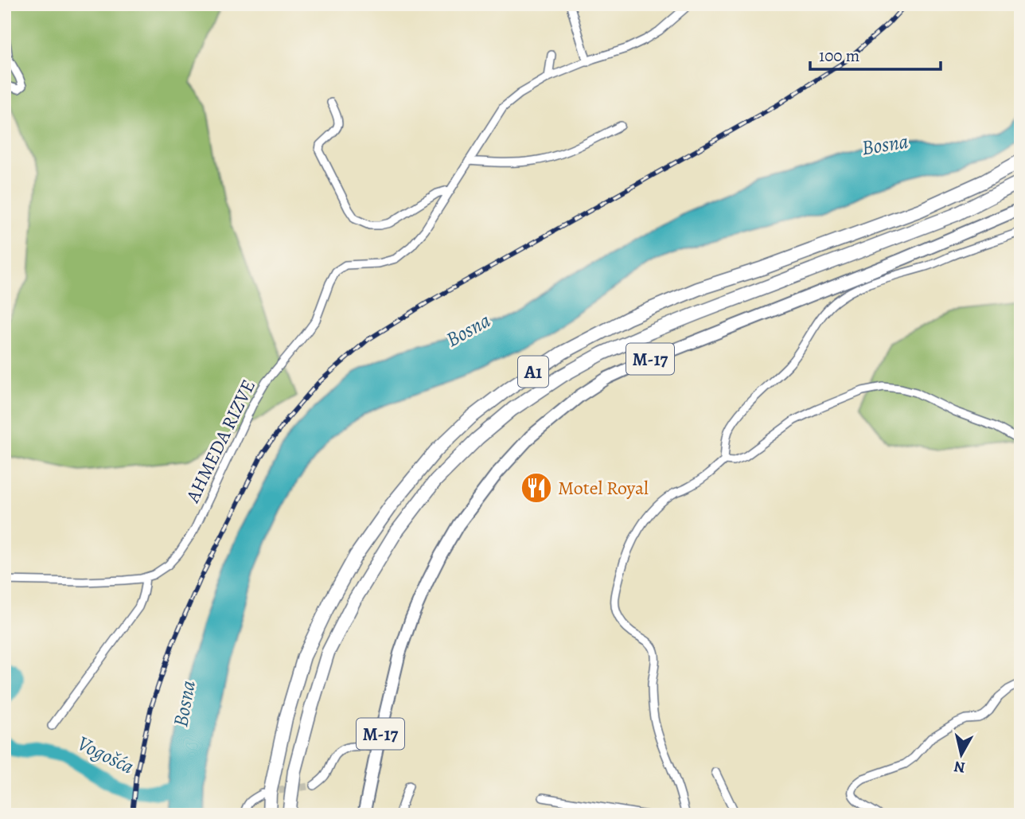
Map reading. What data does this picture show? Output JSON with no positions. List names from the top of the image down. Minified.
{"streets":{"highway":["A1"],"main road":["M-17"],"street":["AHMEDA RIZVE"]},"water":["Bosna","Vogošća"],"places":{"restaurant":["Motel Royal"]},"scale_bar":"100 m","north":"bottom"}
